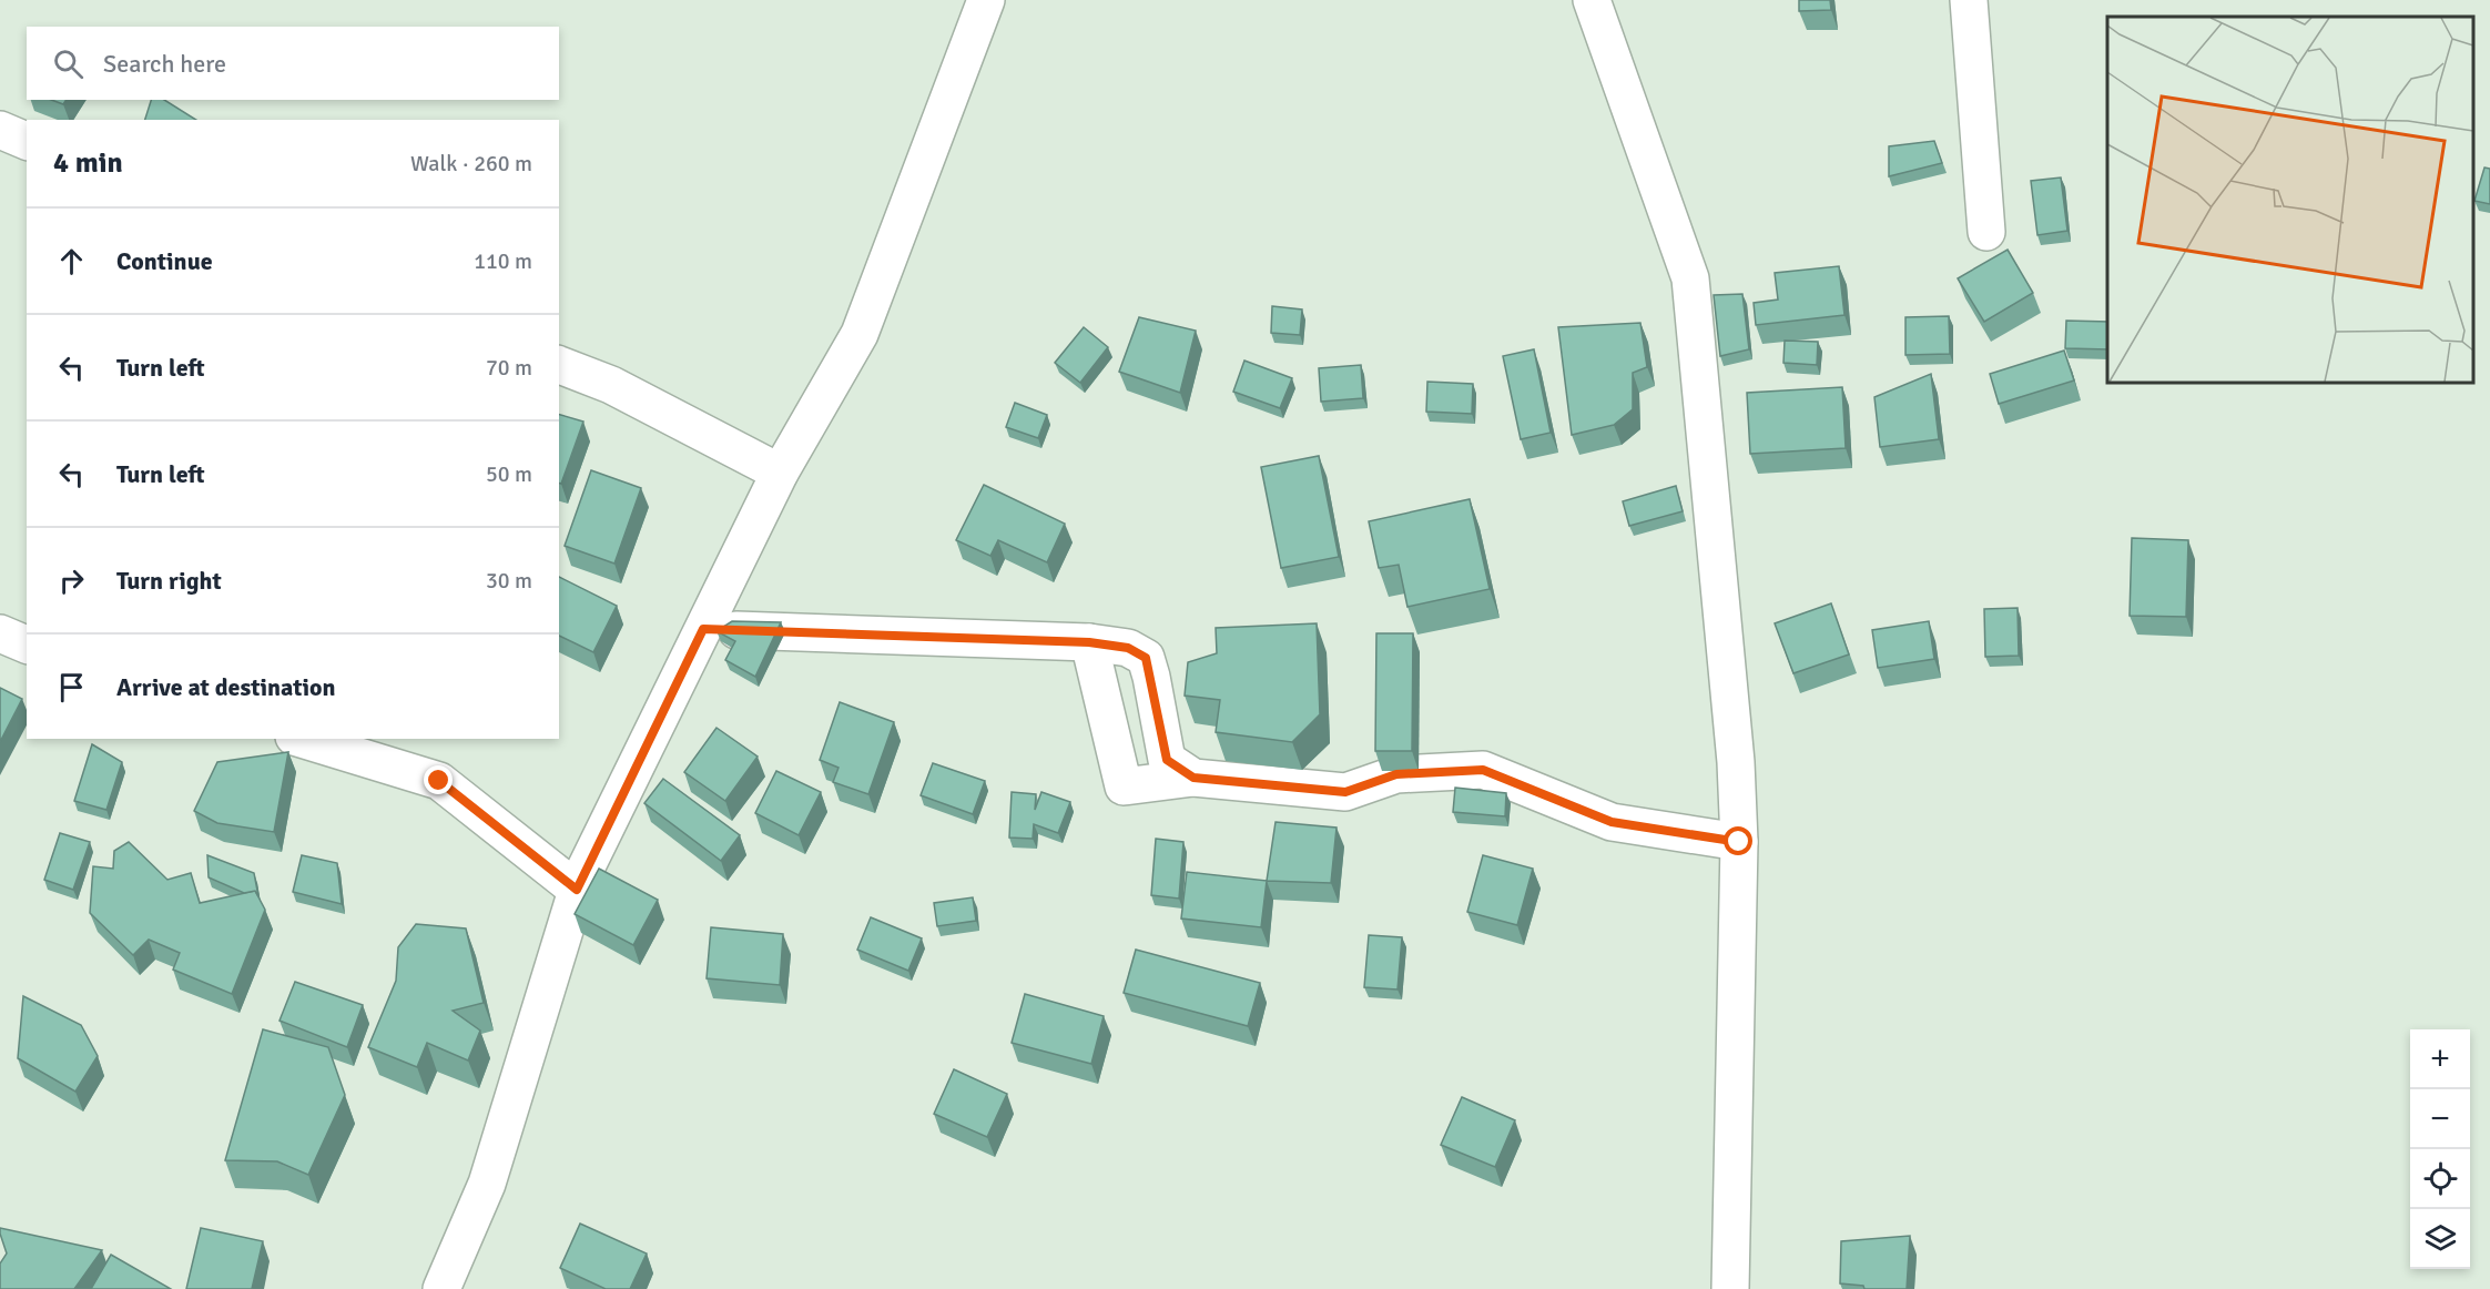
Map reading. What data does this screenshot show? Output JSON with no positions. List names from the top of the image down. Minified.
{"page":{"search":"Search here","heading":["4 min","Walk · 260 m"],"list":[["Continue","110 m"],["Turn left","70 m"],["Turn left","50 m"],["Turn right","30 m"],"Arrive at destination"],"map_buttons":["+","−"]}}
